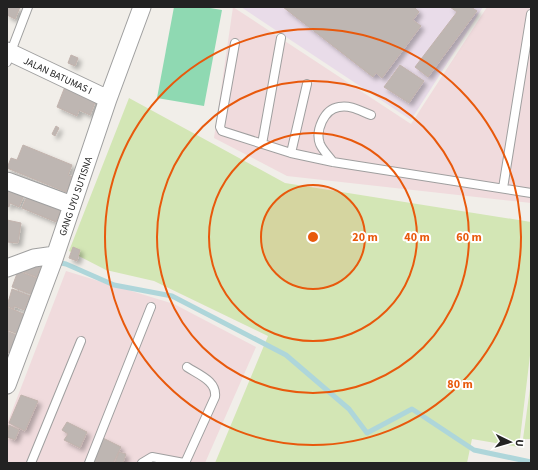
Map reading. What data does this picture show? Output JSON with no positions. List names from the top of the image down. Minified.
{"streets":{"street":["JALAN BATUMAS I","GANG UYU SUTISNA"]},"crossings":[["JALAN BATUMAS I","GANG UYU SUTISNA"]],"north":"right","rings":["20 m","40 m","60 m","80 m"]}
